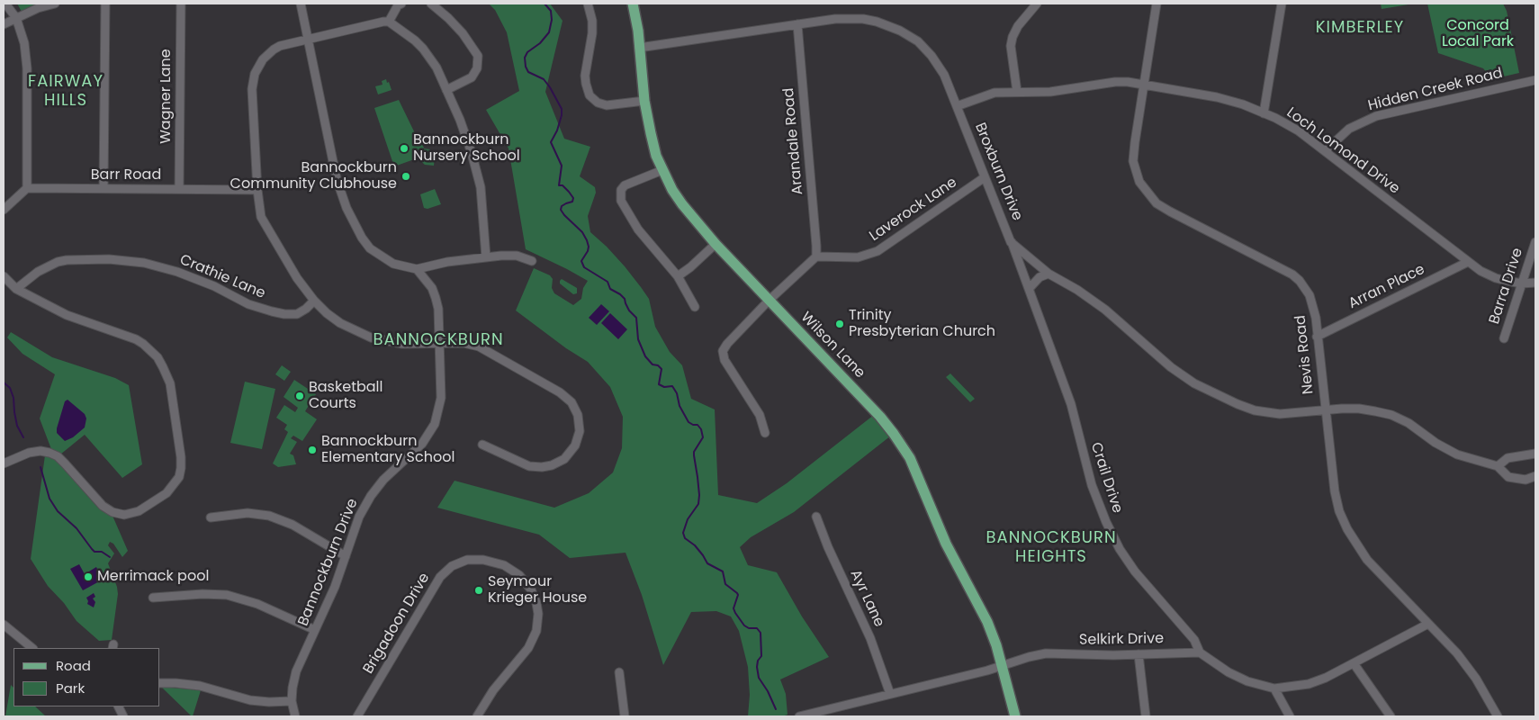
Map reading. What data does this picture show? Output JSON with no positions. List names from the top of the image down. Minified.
{"streets":{"main road":["Wilson Lane"],"street":["Hidden Creek Road","Wagner Lane","Arandale Road","Loch Lomond Drive","Broxburn Drive","Barr Road","Laverock Lane","Crathie Lane","Barra Drive","Arran Place","Nevis Road","Crail Drive","Bannockburn Drive","Ayr Lane","Brigadoon Drive","Selkirk Drive"]},"crossings":[["Hidden Creek Road","Loch Lomond Drive"],["Wagner Lane","Barr Road"],["Arandale Road","Broxburn Drive"],["Arandale Road","Laverock Lane"],["Loch Lomond Drive","Broxburn Drive"],["Loch Lomond Drive","Barra Drive"],["Loch Lomond Drive","Arran Place"],["Loch Lomond Drive","Nevis Road"],["Broxburn Drive","Laverock Lane"],["Broxburn Drive","Wilson Lane"],["Broxburn Drive","Nevis Road"],["Broxburn Drive","Crail Drive"],["Arran Place","Nevis Road"],["Wilson Lane","Selkirk Drive"],["Crail Drive","Selkirk Drive"],["Ayr Lane","Selkirk Drive"]],"districts":["KIMBERLEY","FAIRWAY HILLS","BANNOCKBURN","BANNOCKBURN HEIGHTS"],"parks":["Concord Local Park"],"places":["Bannockburn Nursery School","Bannockburn Community Clubhouse","Trinity Presbyterian Church","Basketball Courts","Bannockburn Elementary School","Merrimack pool","Seymour Krieger House"],"legend":["Road","Park"]}
